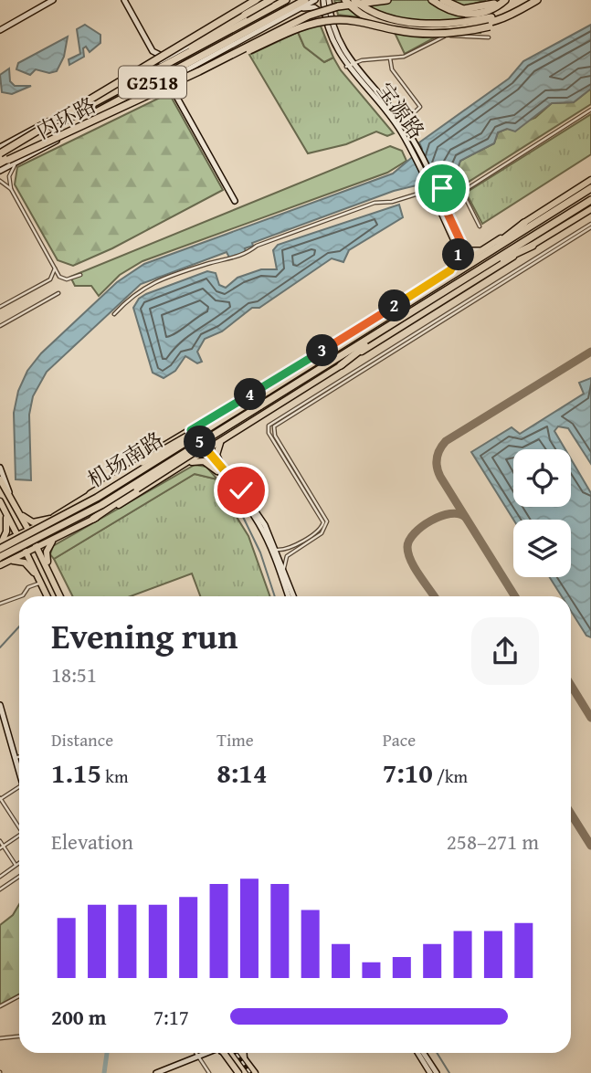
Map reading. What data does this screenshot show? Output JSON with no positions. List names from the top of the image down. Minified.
{"streets":{"highway":["G2518","机场南路"],"main road":["宝源路","内环路"]},"page":{"pins":["1","2","3","4","5"],"heading":["Evening run","18:51"],"stats":[["Distance","1.15 km"],["Time","8:14"],["Pace","7:10 /km"]],"chart":["Elevation","258–271 m"],"list":[{"name":"200 m","note":"7:17"}]}}
